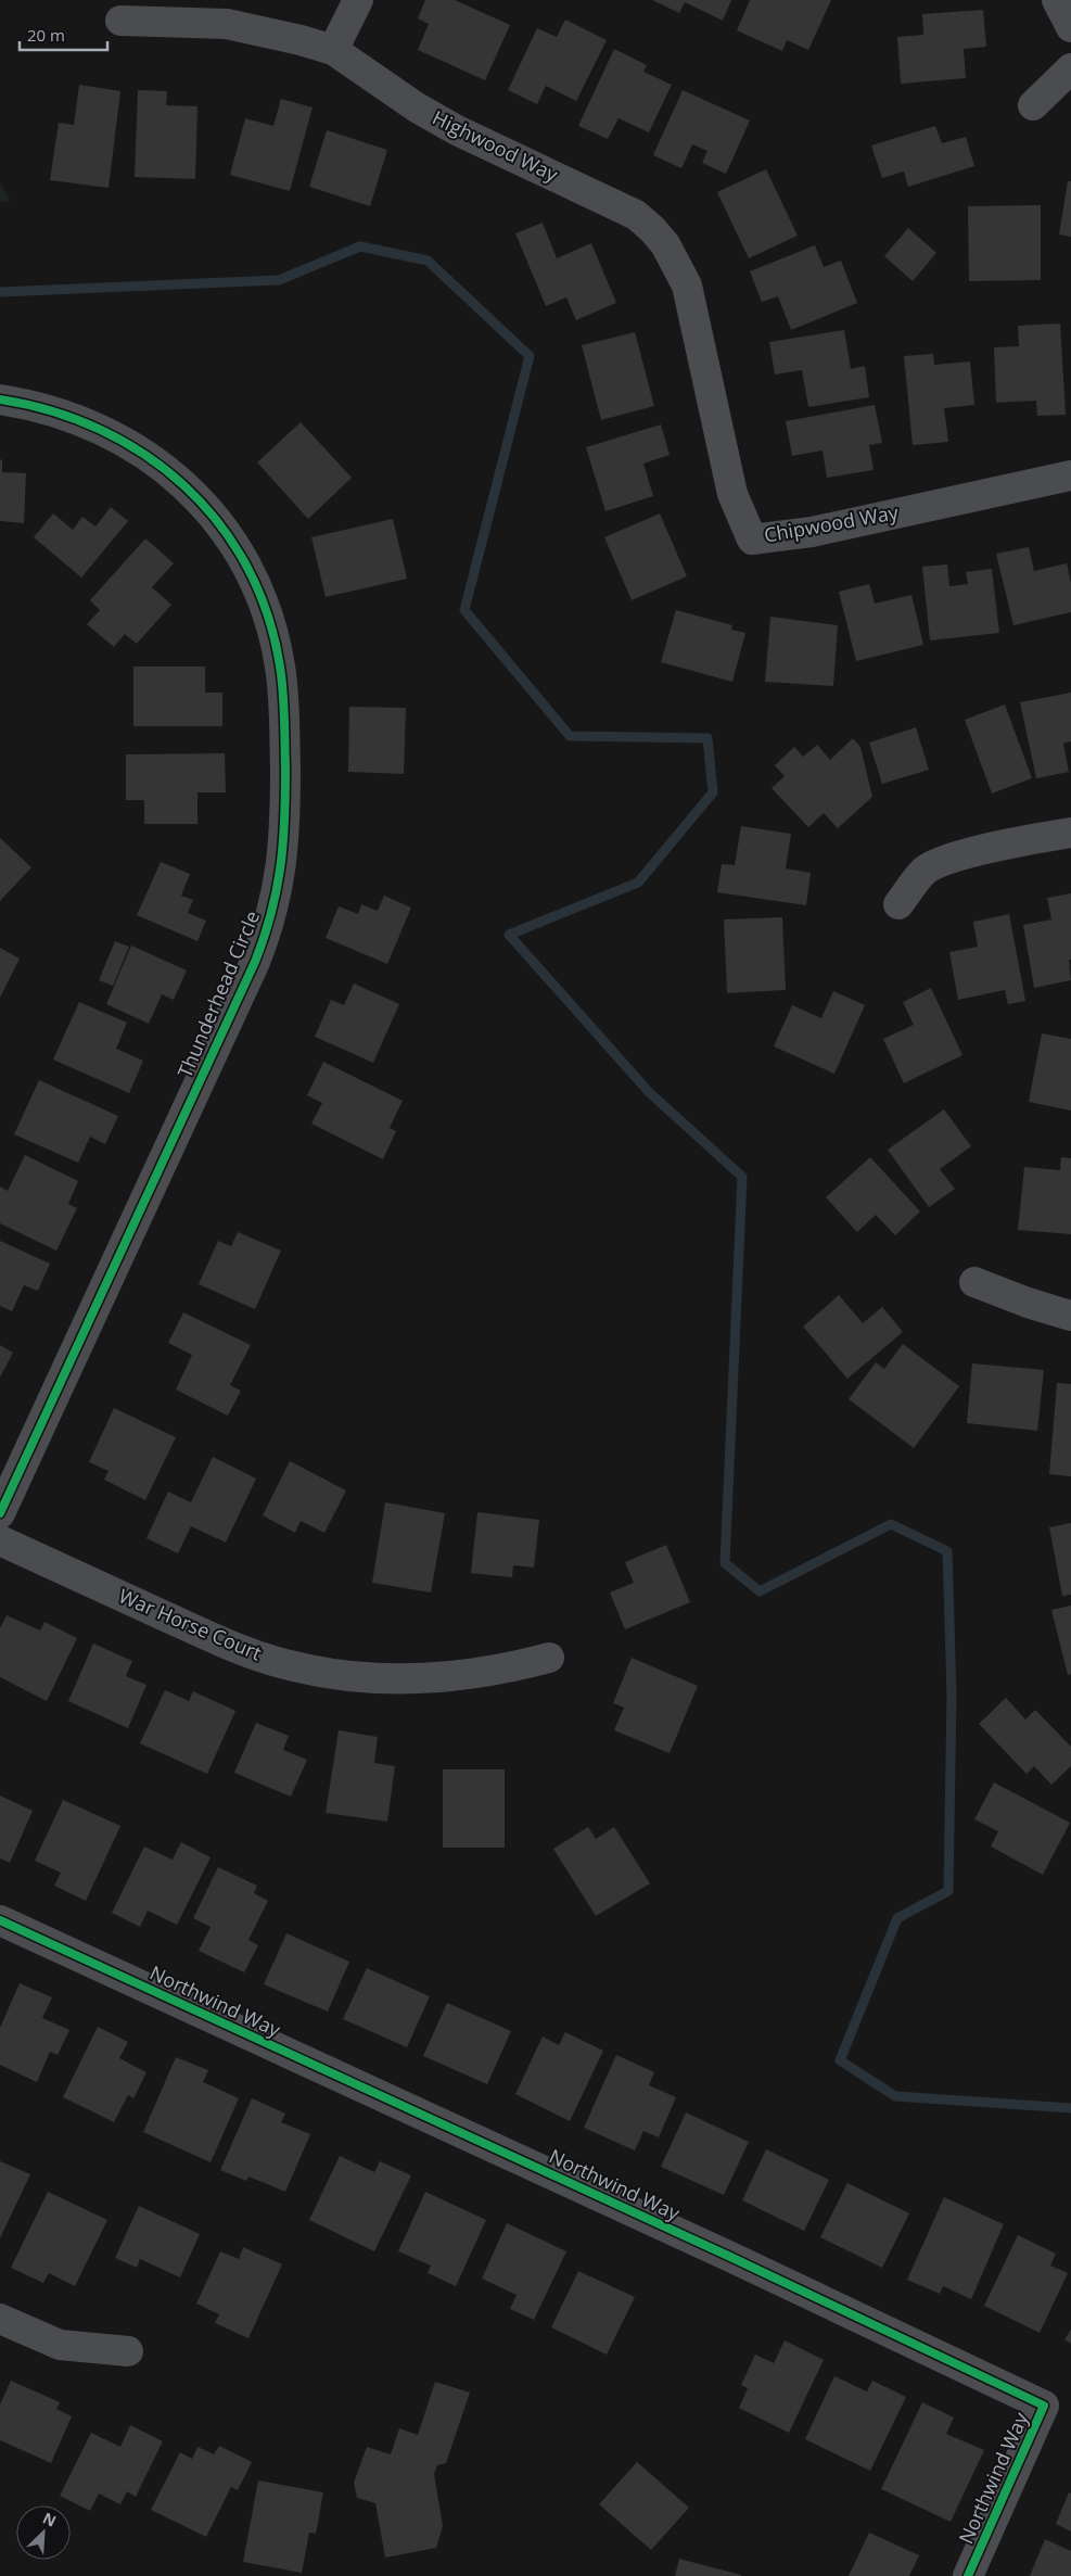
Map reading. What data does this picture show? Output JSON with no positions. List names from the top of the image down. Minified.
{"streets":{"street":["Highwood Way","Chipwood Way","Thunderhead Circle","War Horse Court","Northwind Way"]},"crossings":[["Highwood Way","Chipwood Way"]],"scale_bar":"20 m","north":"top right"}
